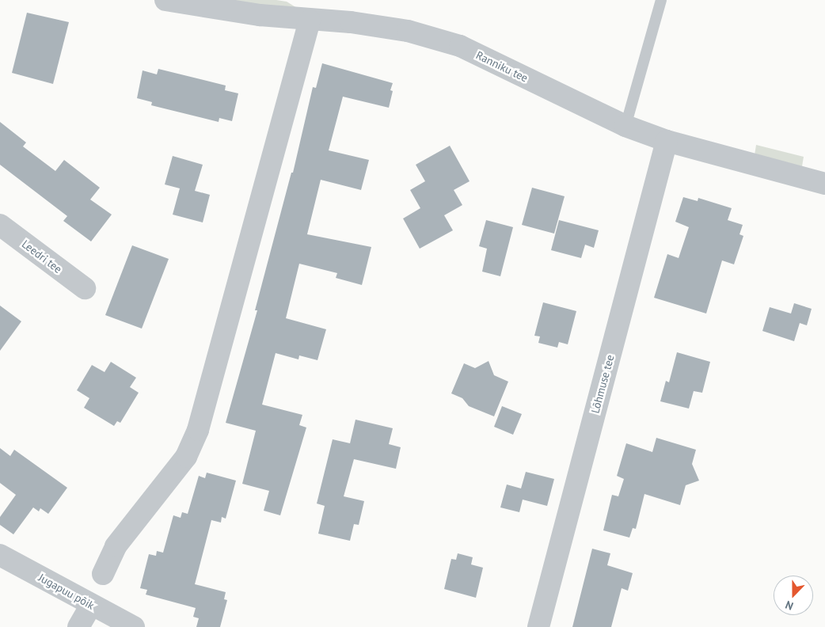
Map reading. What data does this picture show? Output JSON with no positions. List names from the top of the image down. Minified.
{"streets":{"street":["Ranniku tee","Leedri tee","Lõhmuse tee","Jugapuu põik"]},"crossings":[["Ranniku tee","Lõhmuse tee"]],"north":"bottom"}
